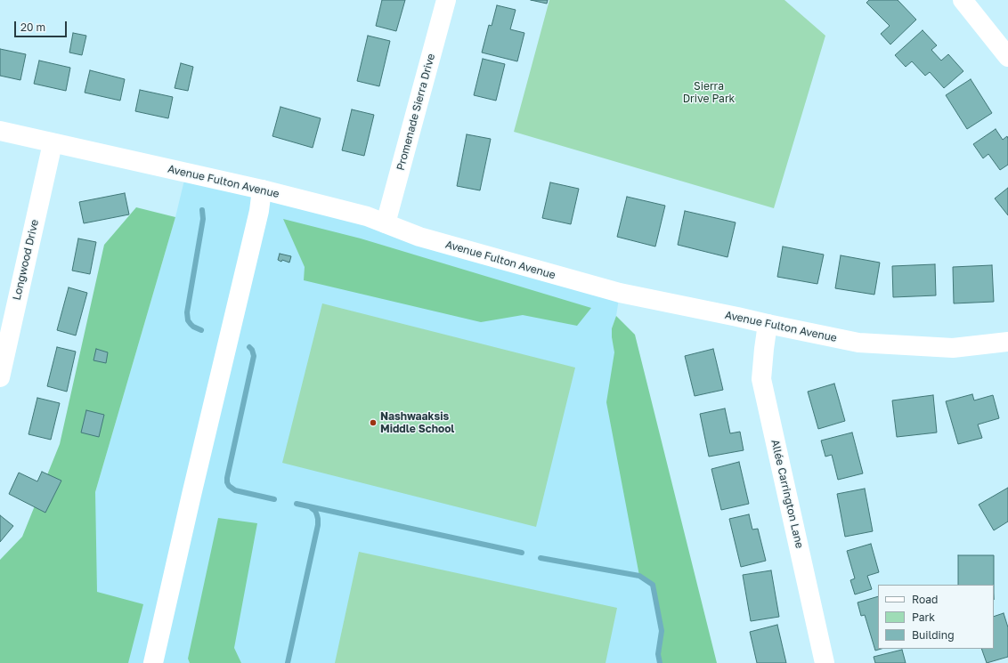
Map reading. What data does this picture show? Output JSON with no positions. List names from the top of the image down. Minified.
{"streets":{"street":["Promenade Sierra Drive","Avenue Fulton Avenue","Longwood Drive","Allée Carrington Lane"]},"crossings":[["Promenade Sierra Drive","Avenue Fulton Avenue"],["Avenue Fulton Avenue","Longwood Drive"],["Avenue Fulton Avenue","Allée Carrington Lane"]],"parks":["Sierra Drive Park"],"places":["Nashwaaksis Middle School"],"legend":["Road","Park","Building"],"scale_bar":"20 m"}
